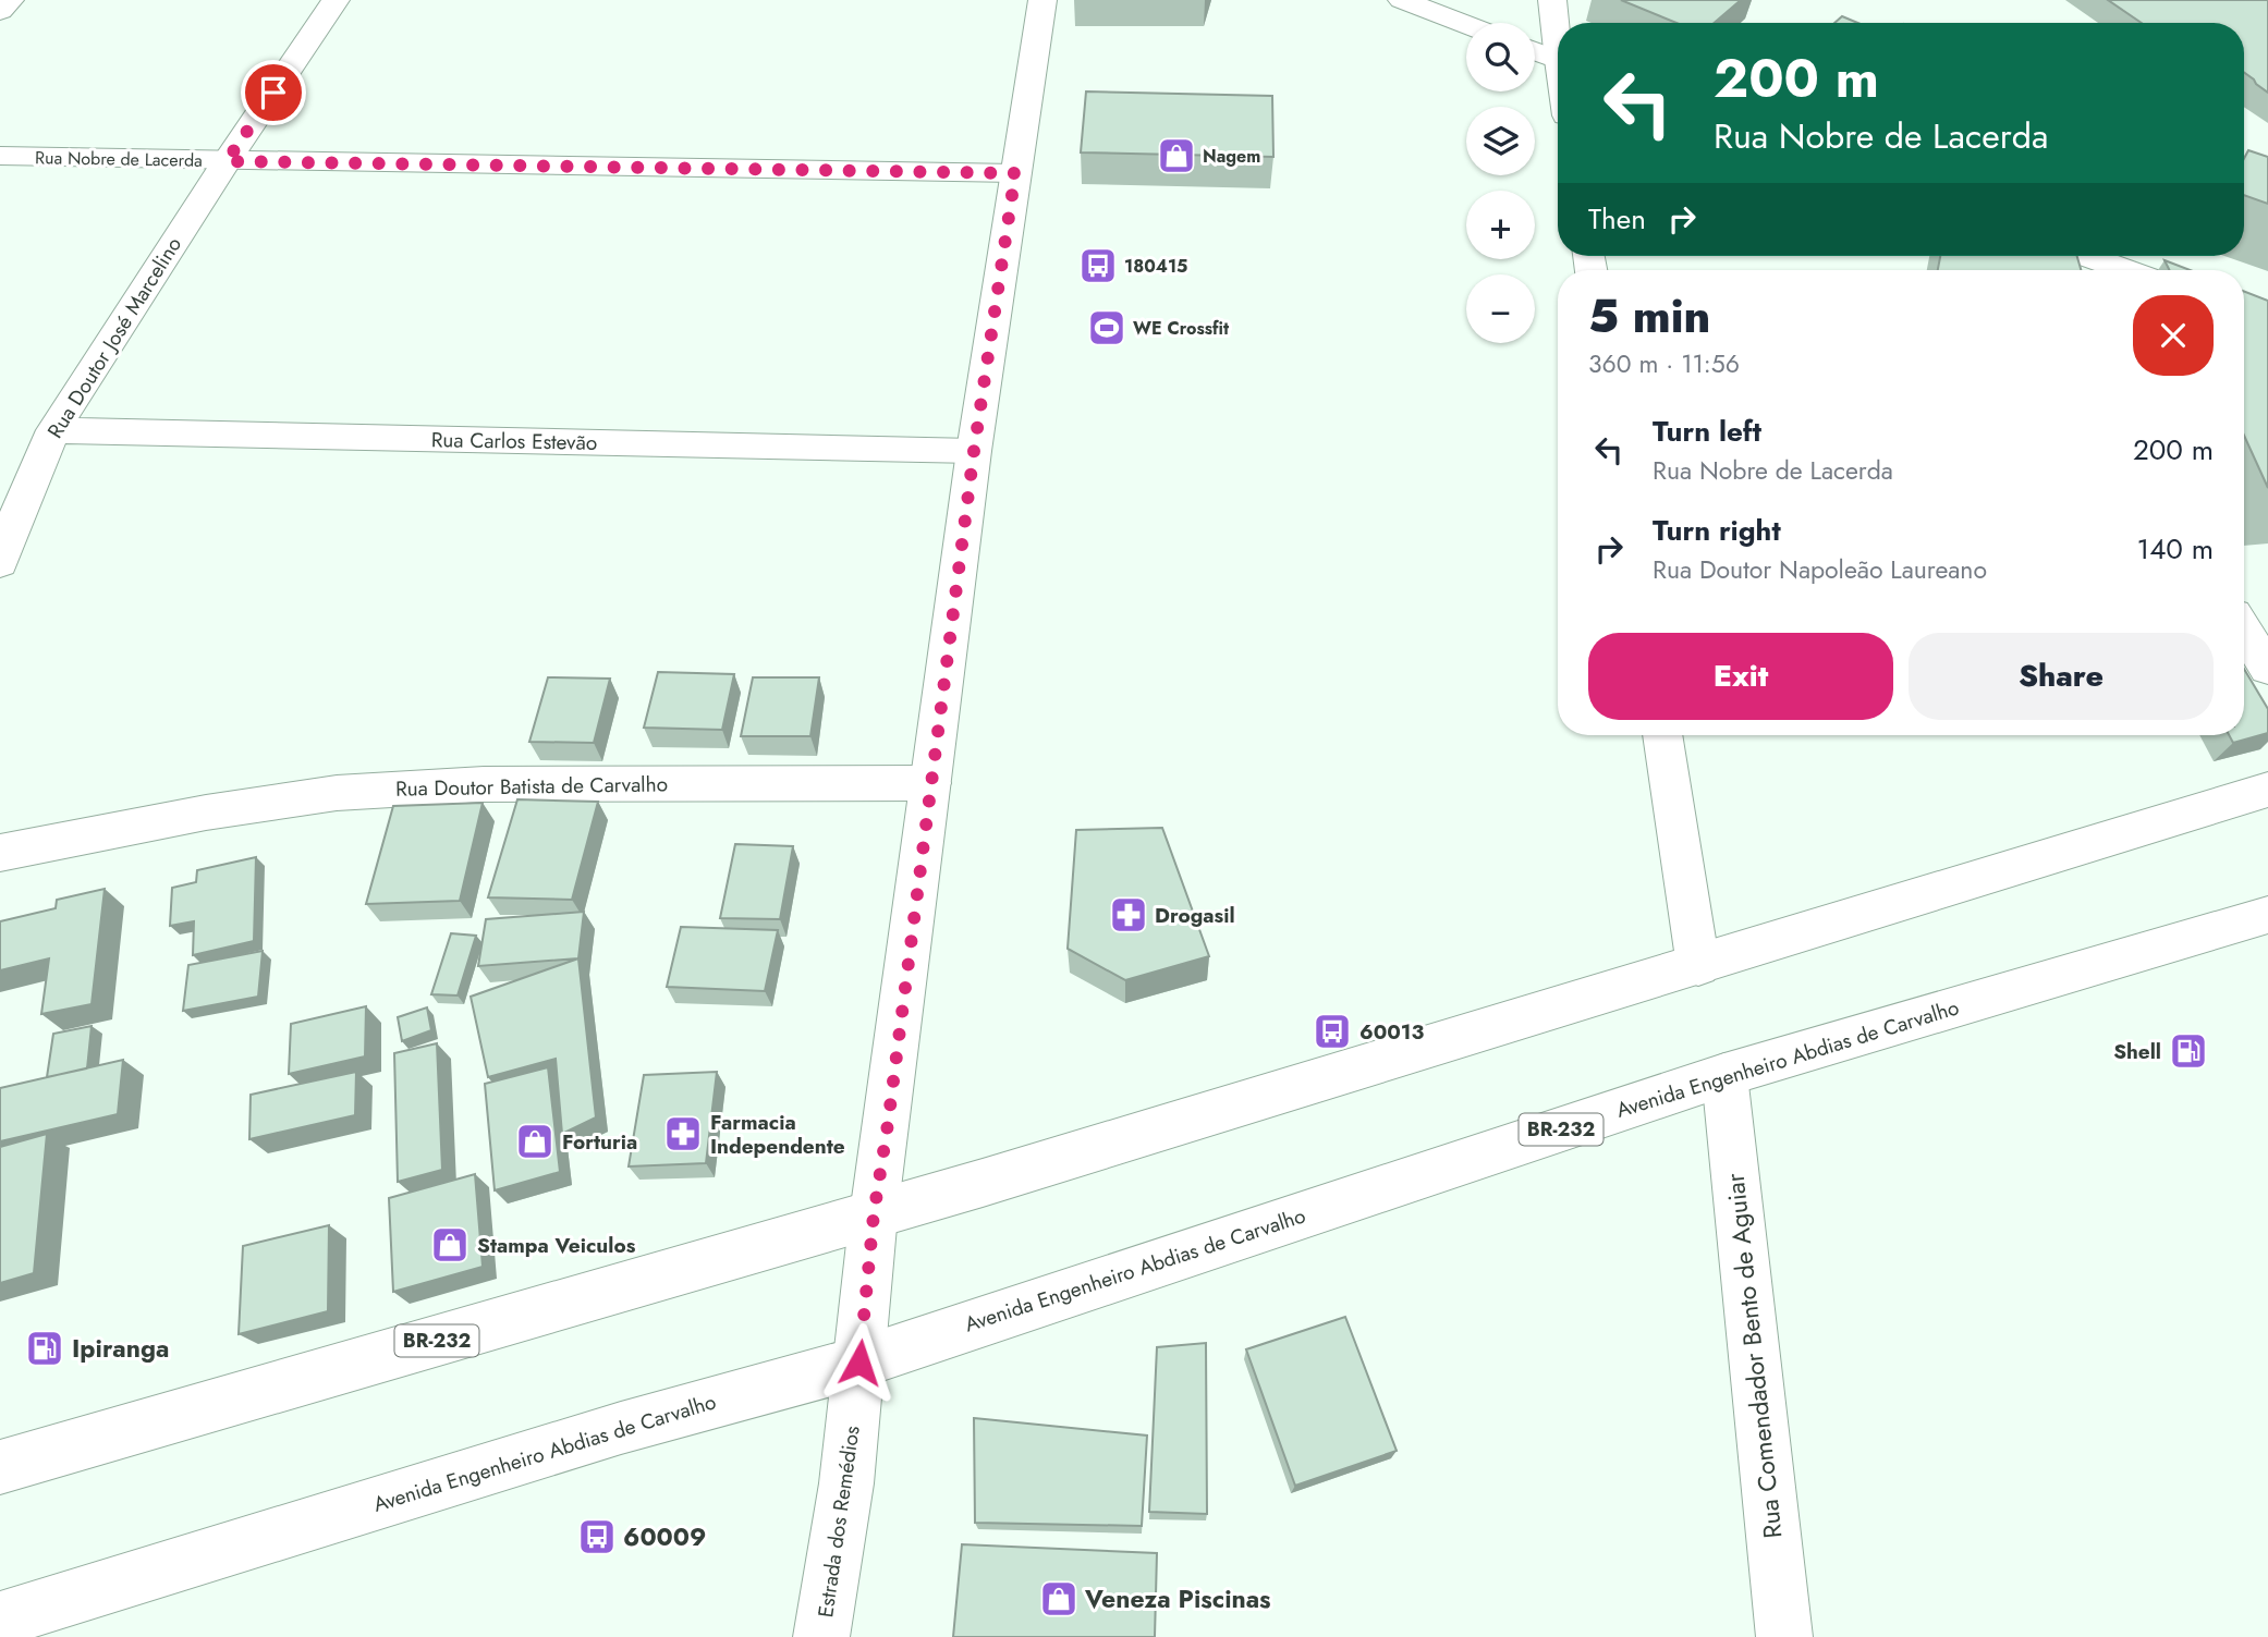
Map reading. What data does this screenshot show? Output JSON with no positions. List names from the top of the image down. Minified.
{"streets":{"main road":["Rua Nobre de Lacerda","Rua Doutor José Marcelino","Rua Carlos Estevão","Rua Doutor Batista de Carvalho","Avenida Engenheiro Abdias de Carvalho","BR-232","Rua Comendador Bento de Aguiar","Estrada dos Remédios"]},"crossings":[["Rua Nobre de Lacerda","Rua Doutor José Marcelino"],["Rua Nobre de Lacerda","Estrada dos Remédios"],["Rua Doutor José Marcelino","Rua Carlos Estevão"],["Rua Carlos Estevão","Estrada dos Remédios"],["Rua Doutor Batista de Carvalho","Estrada dos Remédios"],["Avenida Engenheiro Abdias de Carvalho","Rua Comendador Bento de Aguiar"],["Avenida Engenheiro Abdias de Carvalho","Estrada dos Remédios"],["BR-232","Estrada dos Remédios"]],"places":{"shop":["Nagem","Forturia","Stampa Veiculos","Veneza Piscinas"],"bus stop":["180415","60013","60009"],"sports":["WE Crossfit"],"pharmacy":["Drogasil","Farmacia Independente"],"fuel station":["Shell","Ipiranga"]},"page":{"map_buttons":["+","−"],"turn":["200 m","Rua Nobre de Lacerda"],"then":"Then","heading":["5 min","360 m · 11:56"],"list":[{"name":"Turn left","note":"Rua Nobre de Lacerda","value":"200 m"},{"name":"Turn right","note":"Rua Doutor Napoleão Laureano","value":"140 m"}],"buttons":["Exit","Share"]}}
